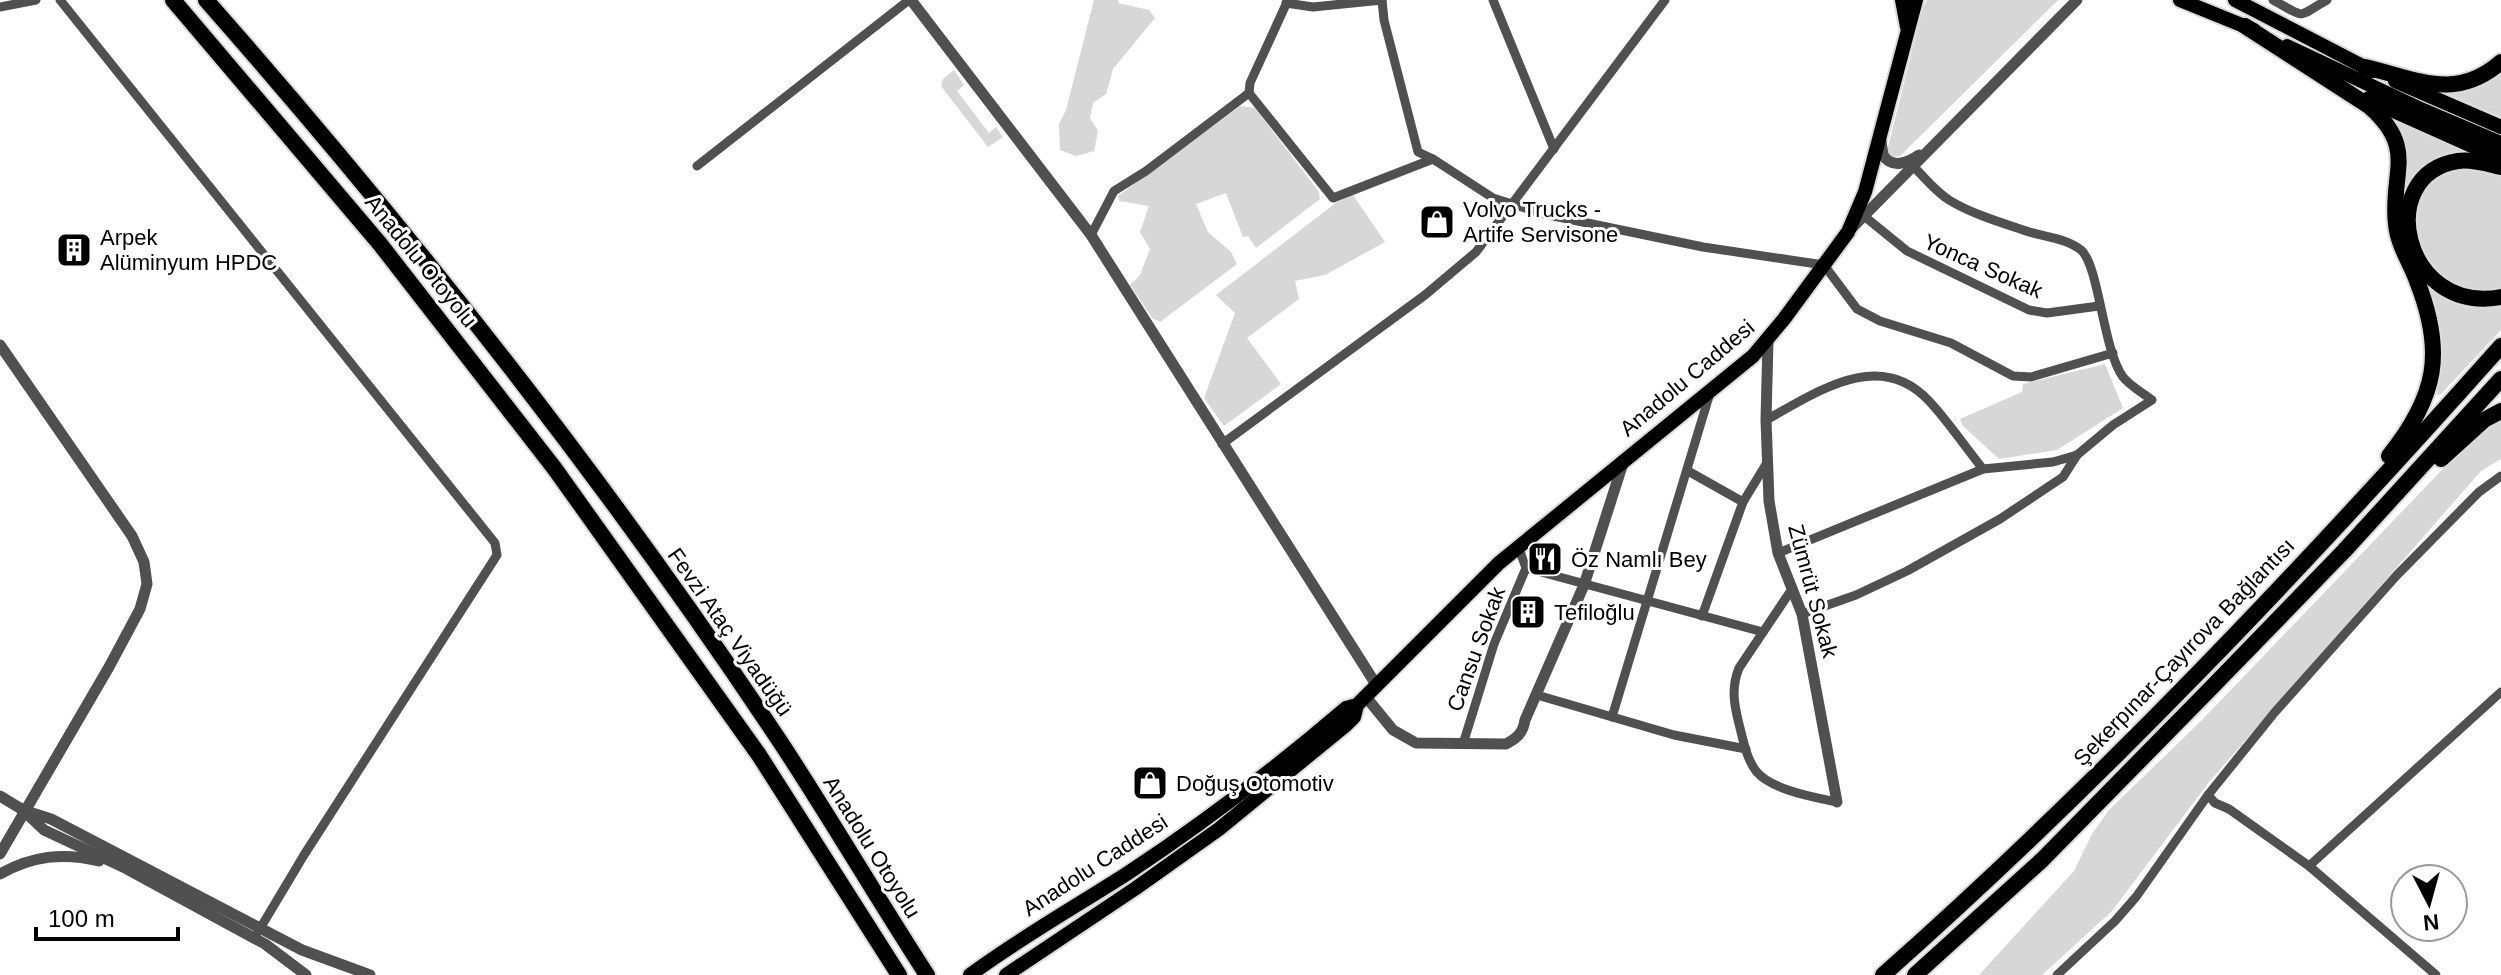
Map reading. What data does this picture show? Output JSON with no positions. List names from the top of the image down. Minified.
{"streets":{"highway":["Anadolu Otoyolu","Fevzi Ataç Viyadüğü","Şekerpınar-Çayırova Bağlantısı"],"main road":["Anadolu Caddesi"],"street":["Yonca Sokak","Zümrüt Sokak","Cansu Sokak"]},"crossings":[["Anadolu Otoyolu","Fevzi Ataç Viyadüğü"],["Anadolu Caddesi","Zümrüt Sokak"]],"places":{"shop":["Volvo Trucks - Artife Servisone","Doğuş Otomotiv"],"building":["Arpek Alüminyum HPDC","Tefiloğlu"],"restaurant":["Öz Namlı Bey"]},"scale_bar":"100 m","north":"bottom"}
